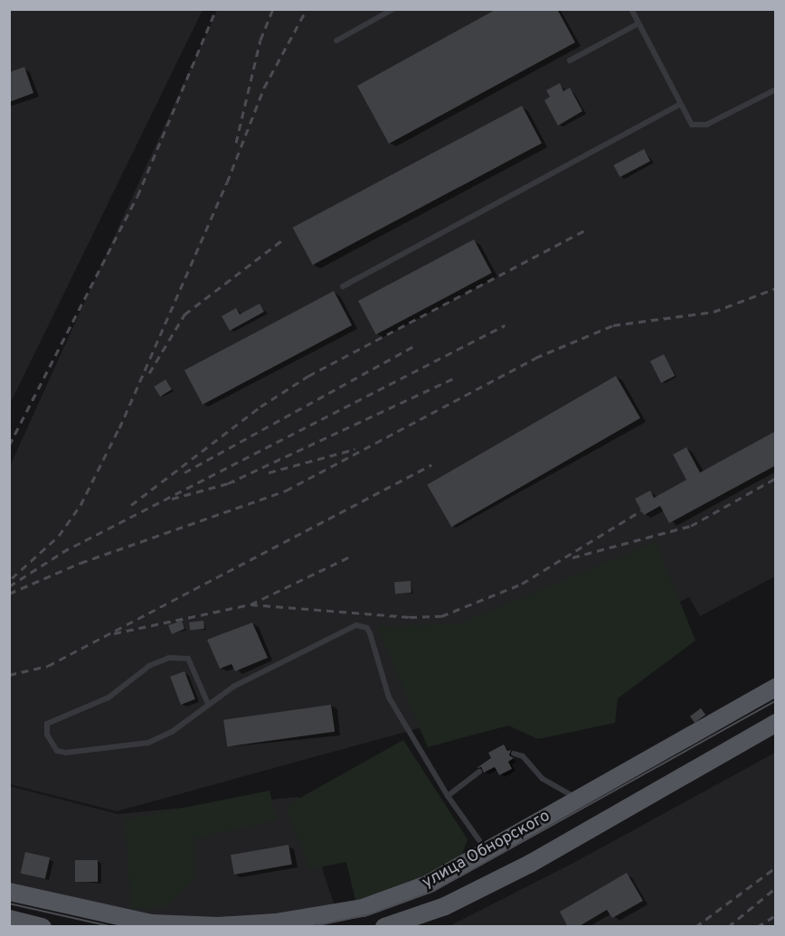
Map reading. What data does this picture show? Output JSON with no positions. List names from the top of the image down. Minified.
{"streets":{"main road":["улица Обнорского"]}}
